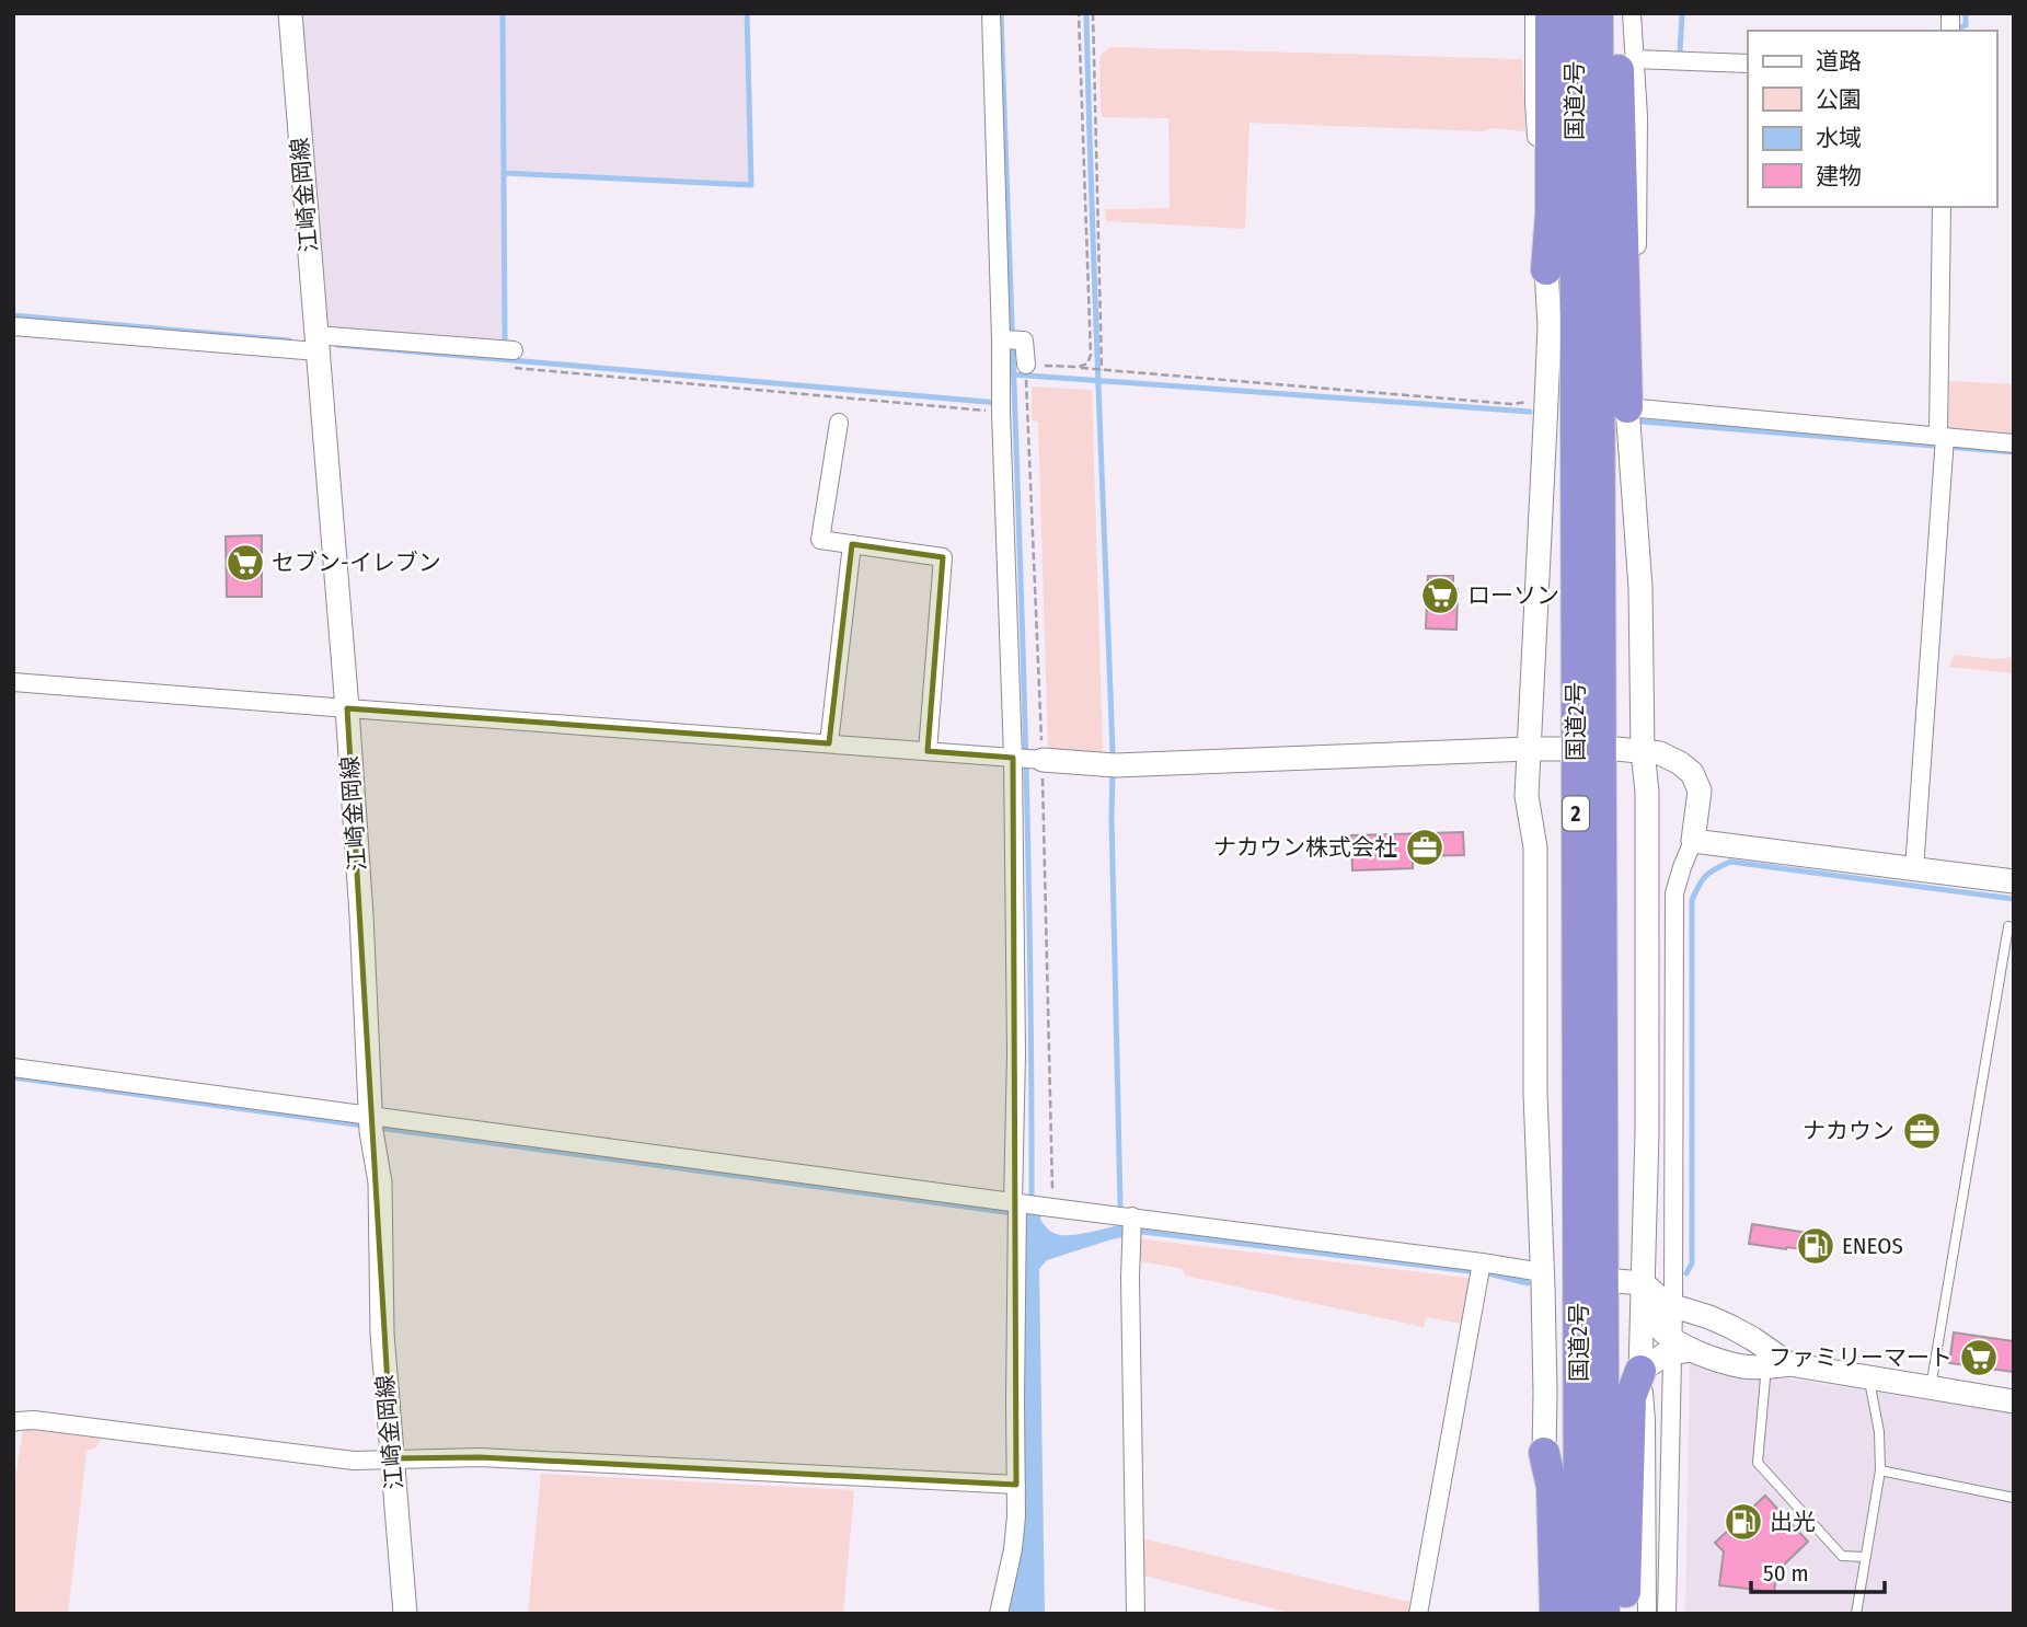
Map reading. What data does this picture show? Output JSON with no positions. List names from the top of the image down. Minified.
{"streets":{"highway":["国道2号","2"],"street":["江崎金岡線"]},"places":{"supermarket":["セブン-イレブン","ローソン","ファミリーマート"],"office":["ナカウン株式会社","ナカウン"],"fuel station":["ENEOS","出光"]},"legend":["道路","公園","水域","建物"],"scale_bar":"50 m"}
